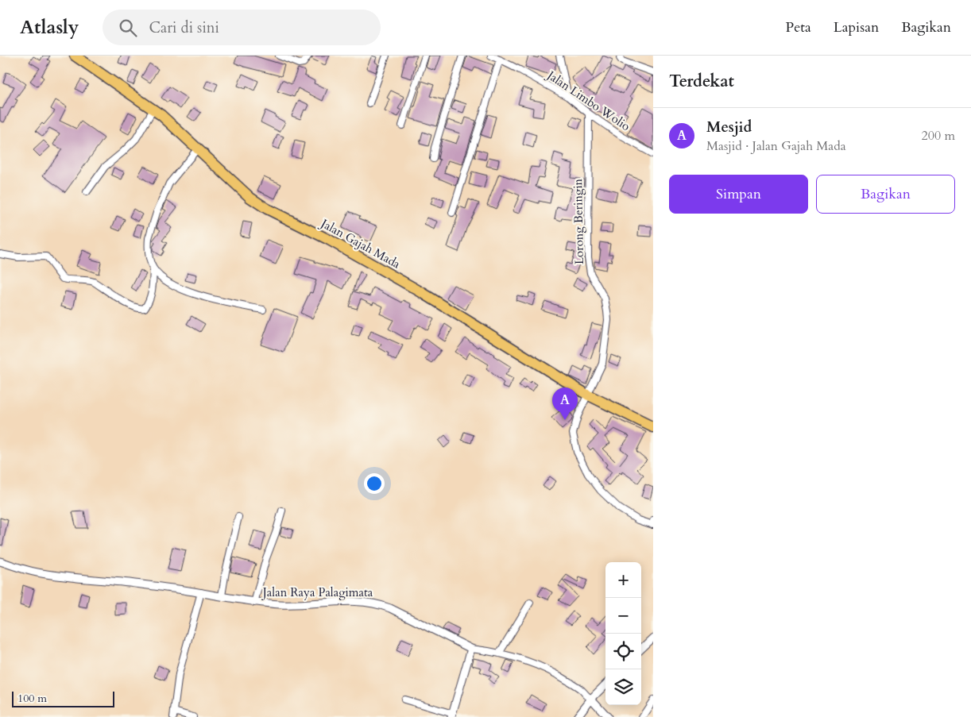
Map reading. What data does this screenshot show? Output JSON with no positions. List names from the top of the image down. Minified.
{"streets":{"highway":["Jalan Gajah Mada"],"street":["Jalan Limbo Wolio","Lorong Beringin","Jalan Raya Palagimata"]},"crossings":[["Jalan Limbo Wolio","Lorong Beringin"],["Lorong Beringin","Jalan Gajah Mada"]],"scale_bar":"100 m","page":{"header":"Atlasly","search":"Cari di sini","nav":["Peta","Lapisan","Bagikan"],"heading":"Terdekat","list":[{"mark":"A","name":"Mesjid","note":"Masjid · Jalan Gajah Mada","value":"200 m"}],"buttons":["Simpan","Bagikan"],"pins":"A","map_buttons":["+","−"],"scale":"100 m"}}
